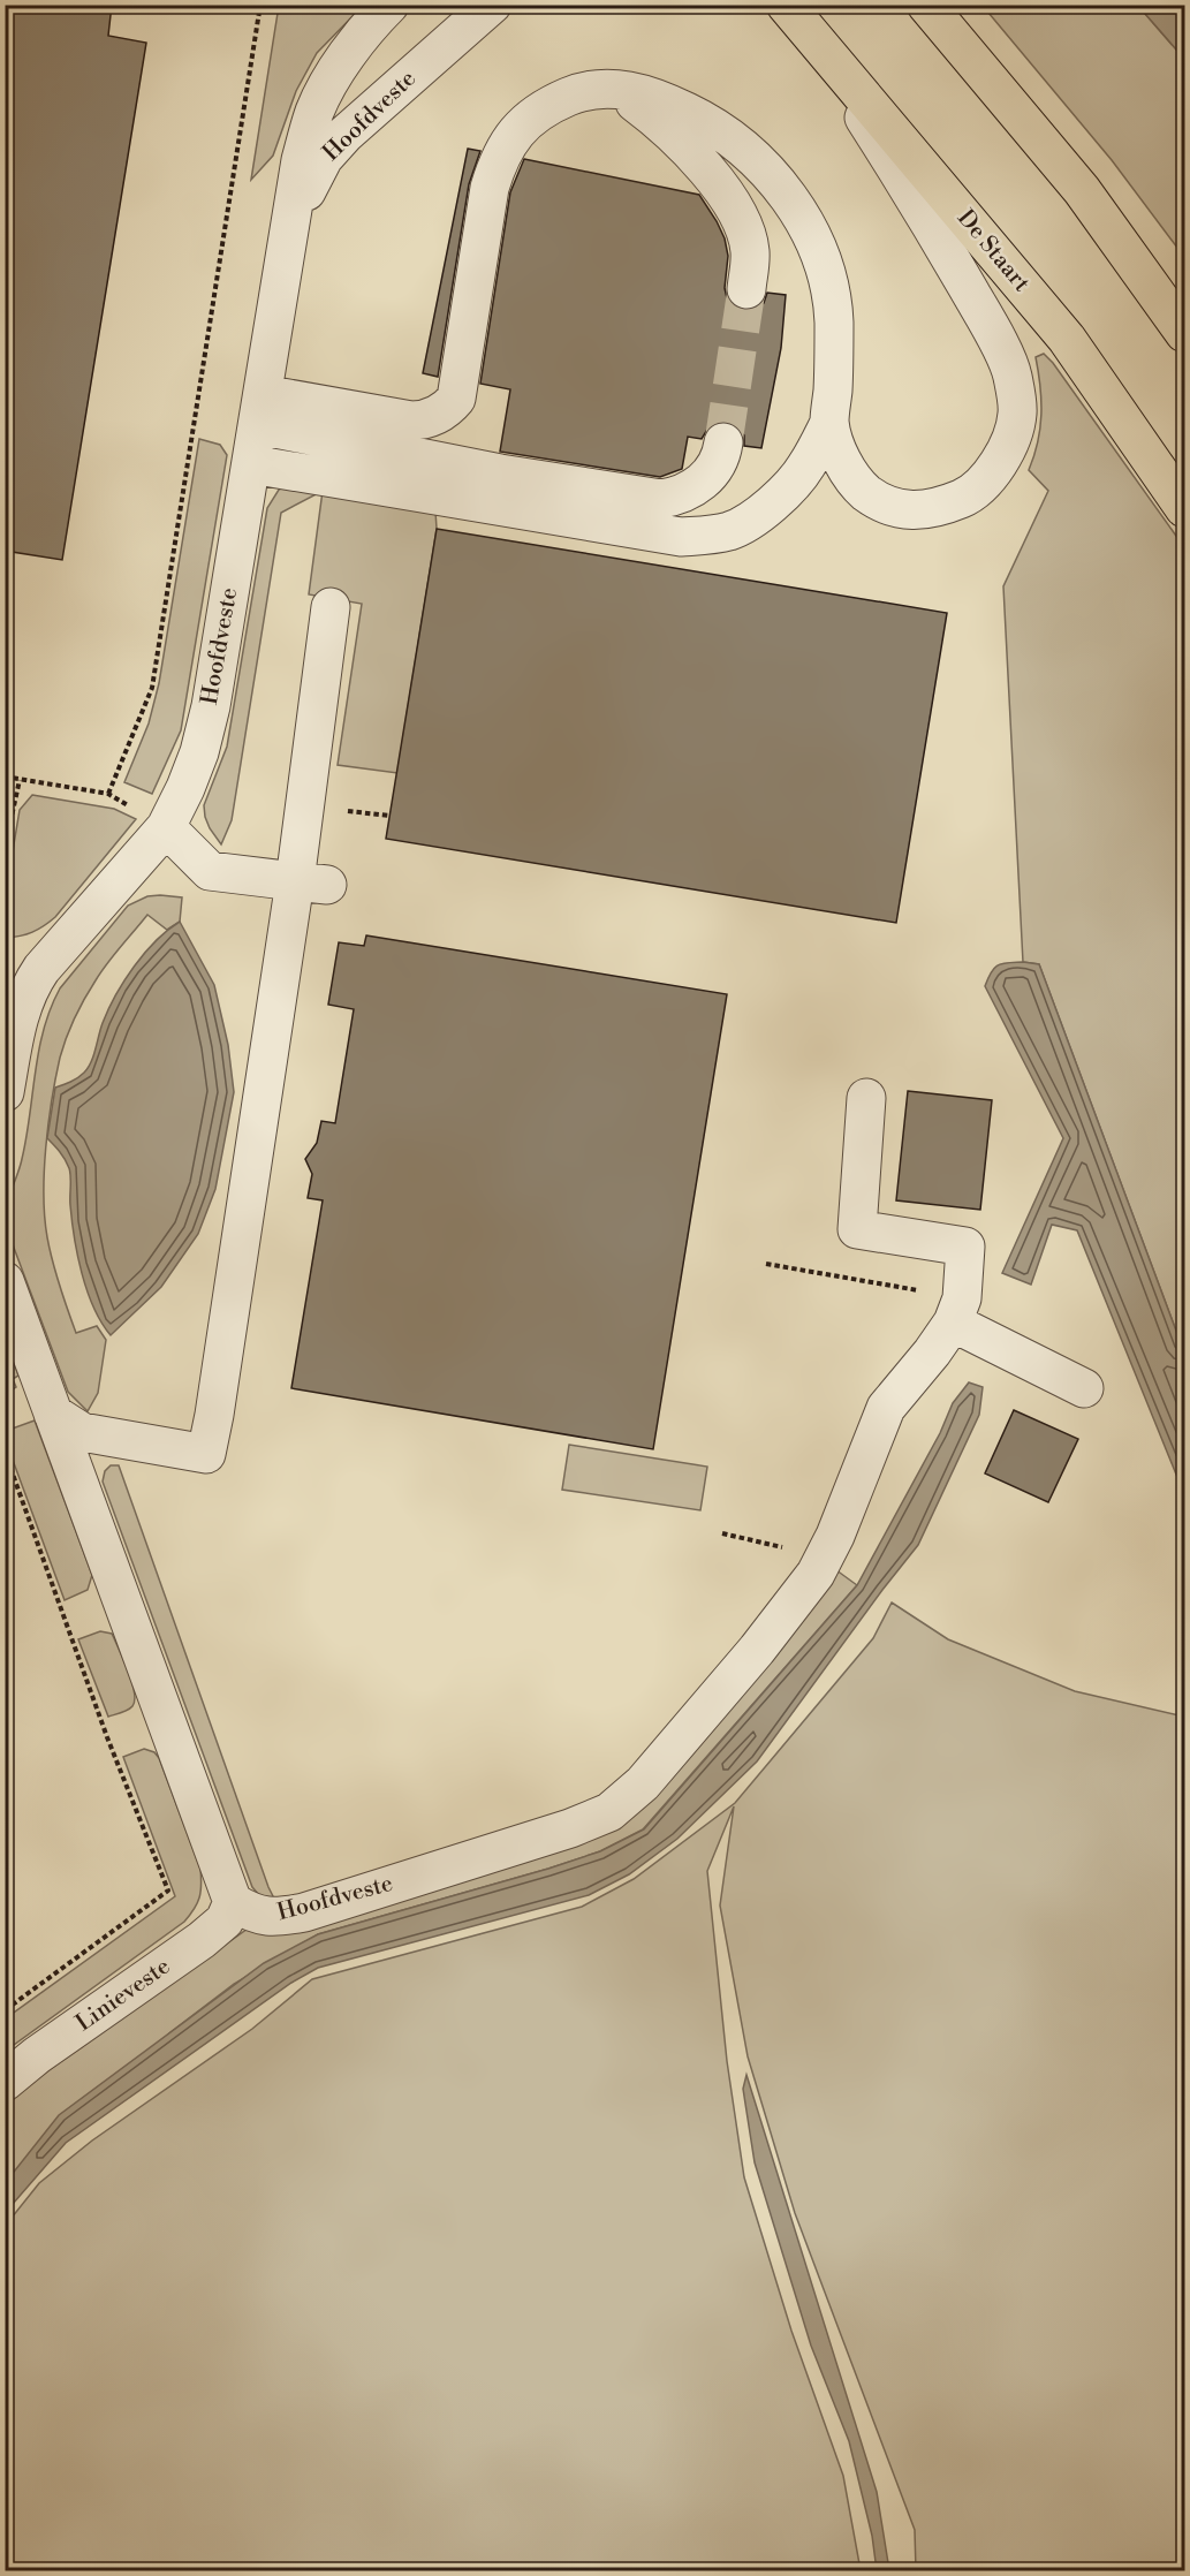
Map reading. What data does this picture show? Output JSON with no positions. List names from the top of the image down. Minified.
{"streets":{"main road":["De Staart"],"street":["Hoofdveste","Linieveste"]},"crossings":[["Hoofdveste","Linieveste"]]}
